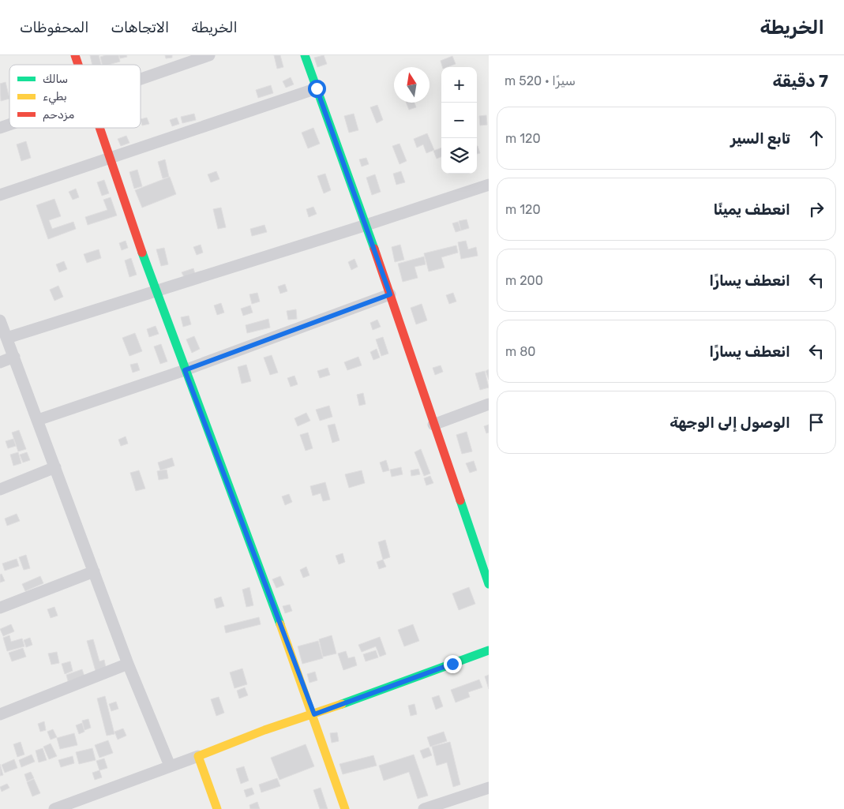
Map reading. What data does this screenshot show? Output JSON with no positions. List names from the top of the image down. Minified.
{"legend":["سالك","بطيء","مزدحم"],"north":"top","page":{"header":"الخريطة","nav":["الخريطة","الاتجاهات","المحفوظات"],"heading":["7 دقيقة","سيرًا · 520 m"],"map_buttons":["+","−"],"list":[["تابع السير","120 m"],["انعطف يمينًا","120 m"],["انعطف يسارًا","200 m"],["انعطف يسارًا","80 m"],"الوصول إلى الوجهة"]}}
